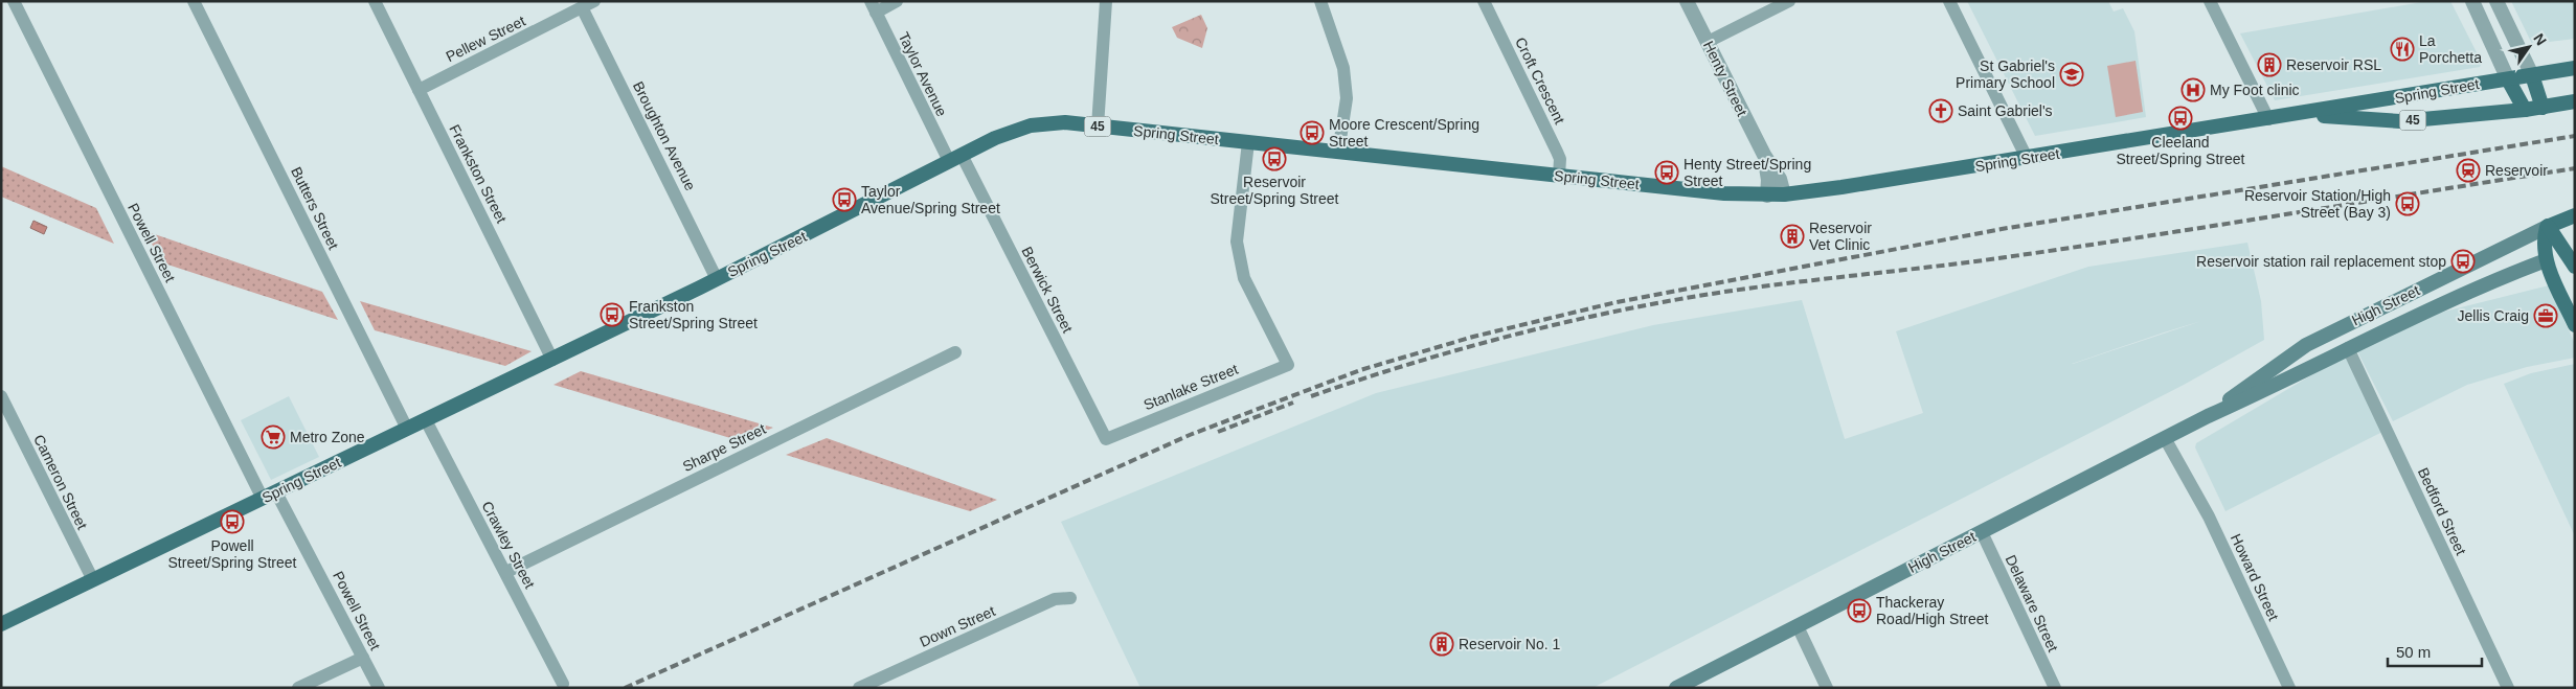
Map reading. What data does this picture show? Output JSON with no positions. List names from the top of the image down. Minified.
{"streets":{"main road":["Spring Street","45","High Street"],"street":["Pellew Street","Taylor Avenue","Henty Street","Croft Crescent","Broughton Avenue","Frankston Street","Butters Street","Powell Street","Berwick Street","Stanlake Street","Sharpe Street","Cameron Street","Bedford Street","Crawley Street","Howard Street","Delaware Street","Down Street"]},"crossings":[["Pellew Street","Broughton Avenue"],["Pellew Street","Frankston Street"],["Taylor Avenue","Spring Street"],["Taylor Avenue","Berwick Street"],["Henty Street","Spring Street"],["Croft Crescent","Spring Street"],["Spring Street","Broughton Avenue"],["Spring Street","Frankston Street"],["Spring Street","Butters Street"],["Spring Street","Powell Street"],["Spring Street","Berwick Street"],["Spring Street","Stanlake Street"],["Spring Street","Cameron Street"],["Spring Street","Crawley Street"],["Berwick Street","Stanlake Street"],["High Street","Bedford Street"],["High Street","Howard Street"],["High Street","Delaware Street"],["Sharpe Street","Crawley Street"]],"places":{"restaurant":["La Porchetta"],"building":["Reservoir RSL","Reservoir Vet Clinic","Reservoir No. 1"],"school or university":["St Gabriel's Primary School"],"hospital":["My Foot clinic"],"church":["Saint Gabriel's"],"bus stop":["Cleeland Street/Spring Street","Moore Crescent/Spring Street","Reservoir Street/Spring Street","Henty Street/Spring Street","Taylor Avenue/Spring Street","Reservoir Station/High Street (Bay 3)","Reservoir station rail replacement stop","Frankston Street/Spring Street","Powell Street/Spring Street","Thackeray Road/High Street"],"station":["Reservoir"],"office":["Jellis Craig"],"supermarket":["Metro Zone"]},"scale_bar":"50 m","north":"top right"}
